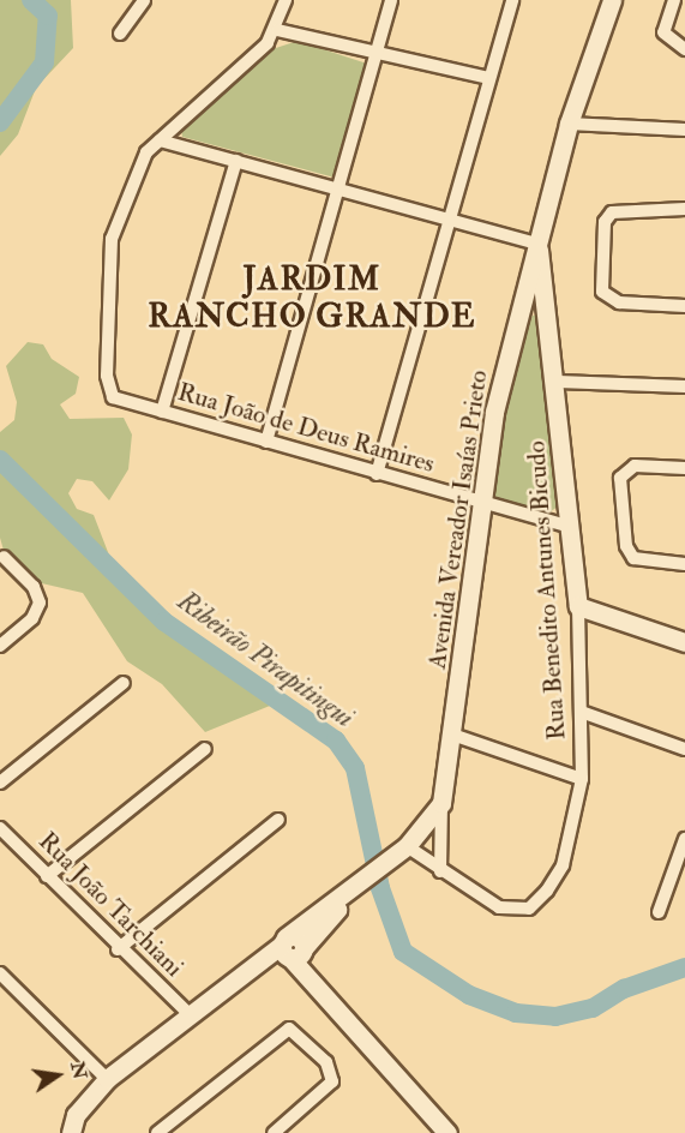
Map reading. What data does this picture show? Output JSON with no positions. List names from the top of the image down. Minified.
{"streets":{"main road":["Avenida Vereador Isaías Prieto","Rua Benedito Antunes Bicudo"],"street":["Rua João de Deus Ramires","Rua João Tarchiani"]},"crossings":[["Rua João de Deus Ramires","Avenida Vereador Isaías Prieto"],["Rua João de Deus Ramires","Rua Benedito Antunes Bicudo"],["Avenida Vereador Isaías Prieto","Rua Benedito Antunes Bicudo"],["Avenida Vereador Isaías Prieto","Rua João Tarchiani"]],"districts":["JARDIM RANCHO GRANDE"],"water":["Ribeirão Pirapitingui"],"north":"right"}
